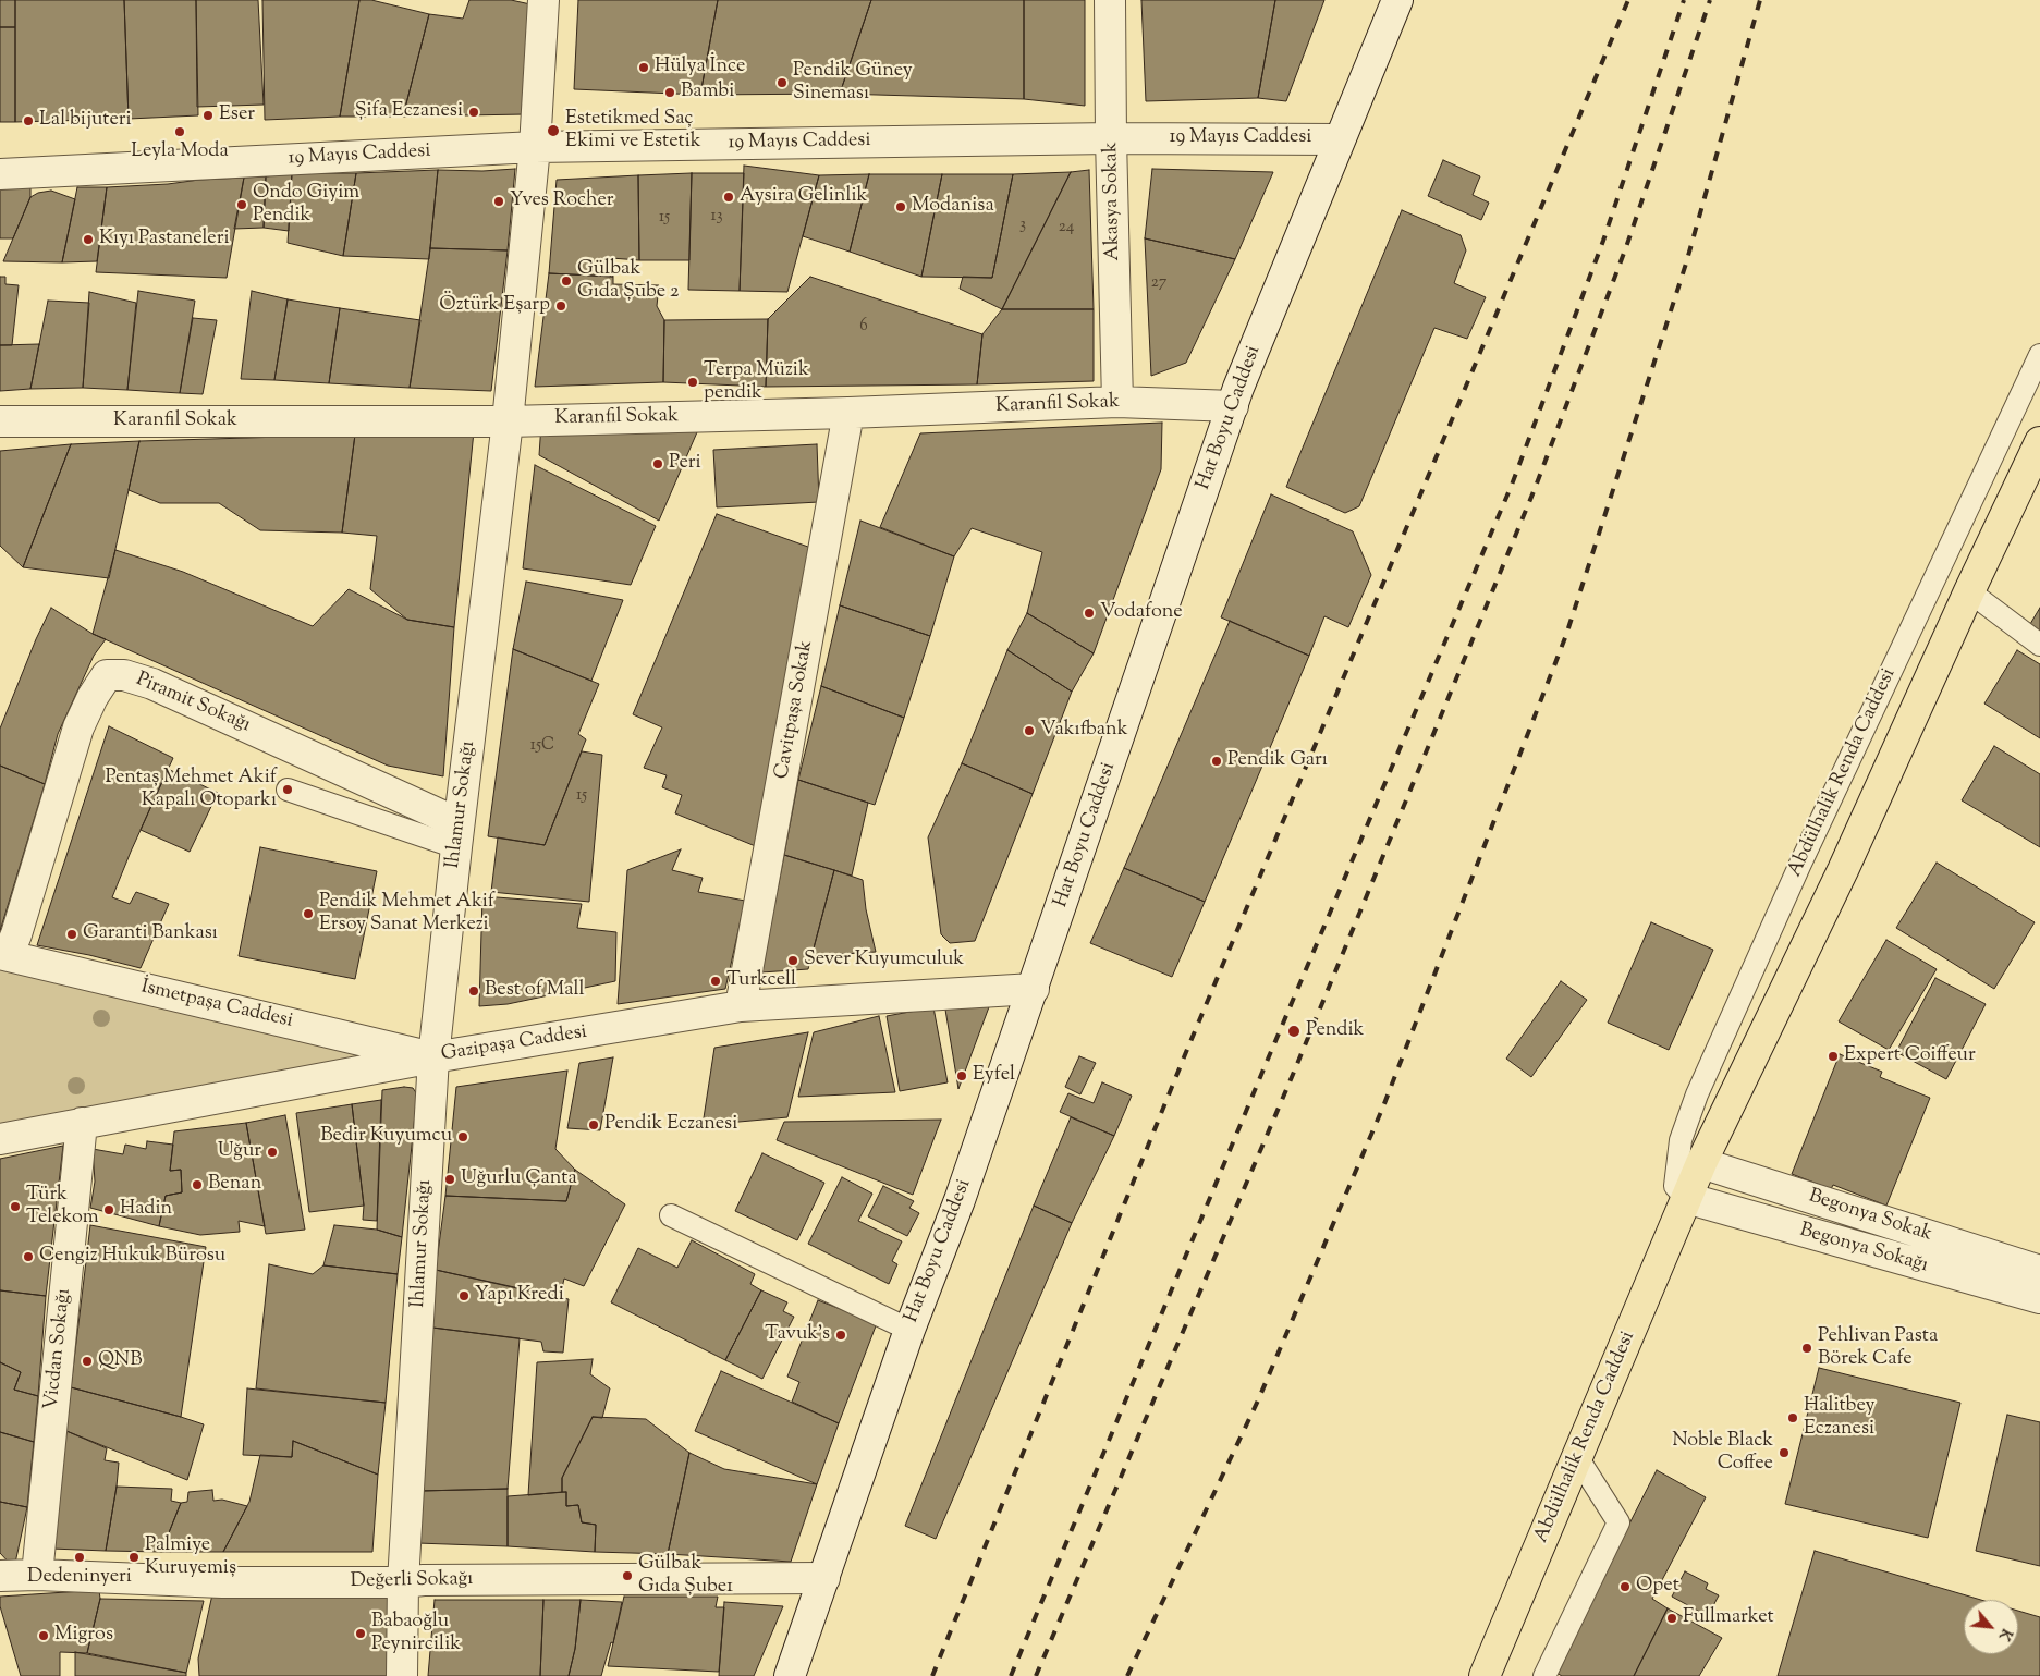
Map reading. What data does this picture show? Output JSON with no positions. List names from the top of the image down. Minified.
{"streets":{"main road":["Abdülhalik Renda Caddesi"],"street":["19 Mayıs Caddesi","Akasya Sokak","Karanfil Sokak","Hat Boyu Caddesi","Piramit Sokağı","Cavitpaşa Sokak","Ihlamur Sokağı","İsmetpaşa Caddesi","Gazipaşa Caddesi","Begonya Sokak","Begonya Sokağı","Vicdan Sokağı","Değerli Sokağı"]},"crossings":[["19 Mayıs Caddesi","Akasya Sokak"],["19 Mayıs Caddesi","Hat Boyu Caddesi"],["19 Mayıs Caddesi","Ihlamur Sokağı"],["Akasya Sokak","Karanfil Sokak"],["Karanfil Sokak","Hat Boyu Caddesi"],["Karanfil Sokak","Cavitpaşa Sokak"],["Karanfil Sokak","Ihlamur Sokağı"],["Hat Boyu Caddesi","Gazipaşa Caddesi"],["Hat Boyu Caddesi","Değerli Sokağı"],["Piramit Sokağı","Ihlamur Sokağı"],["Piramit Sokağı","İsmetpaşa Caddesi"],["Cavitpaşa Sokak","Gazipaşa Caddesi"],["Abdülhalik Renda Caddesi","Begonya Sokak"],["Abdülhalik Renda Caddesi","Begonya Sokağı"],["Ihlamur Sokağı","İsmetpaşa Caddesi"],["Ihlamur Sokağı","Gazipaşa Caddesi"],["Ihlamur Sokağı","Değerli Sokağı"],["İsmetpaşa Caddesi","Gazipaşa Caddesi"],["Gazipaşa Caddesi","Vicdan Sokağı"],["Vicdan Sokağı","Değerli Sokağı"]],"places":["Hülya İnce","Pendik Güney Sineması","Bambi","Şifa Eczanesi","Eser","Lal bijuteri","Estetikmed Saç Ekimi ve Estetik","Leyla Moda","Aysira Gelinlik","Yves Rocher","Ondo Giyim Pendik","Modanisa","Kıyı Pastaneleri","Gülbak Gıda Şube 2","Öztürk Eşarp","Terpa Müzik pendik","Peri","Vodafone","Vakıfbank","Pendik Garı","Pentaş Mehmet Akif Kapalı Otoparkı","Pendik Mehmet Akif Ersoy Sanat Merkezi","Garanti Bankası","Sever Kuyumculuk","Turkcell","Best of Mall","Pendik","Expert Coiffeur","Eyfel","Pendik Eczanesi","Bedir Kuyumcu","Uğur","Uğurlu Çanta","Benan","Türk Telekom","Hadin","Cengiz Hukuk Bürosu","Yapı Kredi","Tavuk's","Pehlivan Pasta Börek Cafe","QNB","Halitbey Eczanesi","Noble Black Coffee","Dedeninyeri","Palmiye Kuruyemiş","Gülbak Gıda Şube1","Opet","Fullmarket","Babaoğlu Peynircilik","Migros"],"house_numbers":["13","15","3","24","27","6","15C","15"],"north":"bottom right"}
